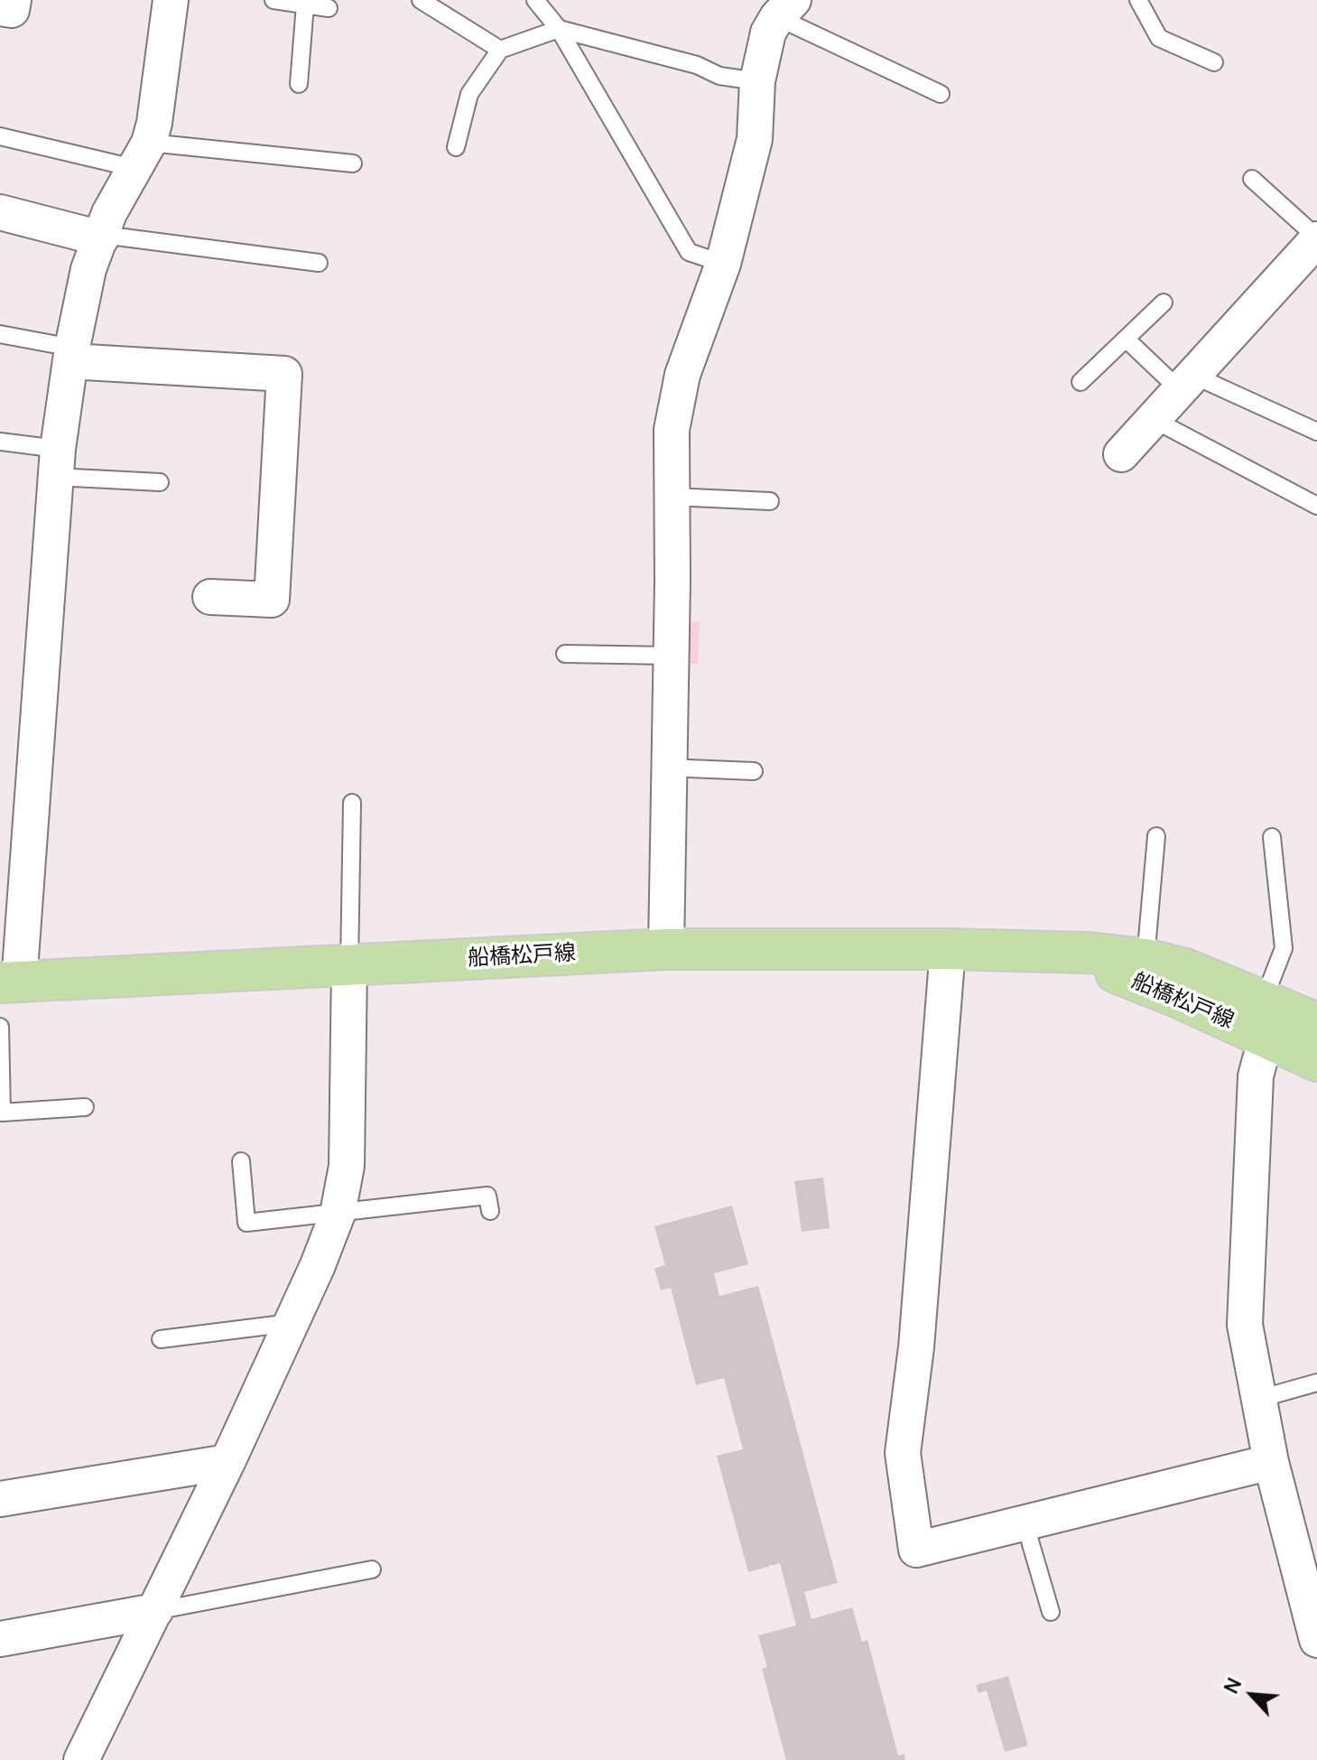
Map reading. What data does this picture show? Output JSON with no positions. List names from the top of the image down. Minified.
{"streets":{"main road":["船橋松戸線"]},"north":"top left"}
